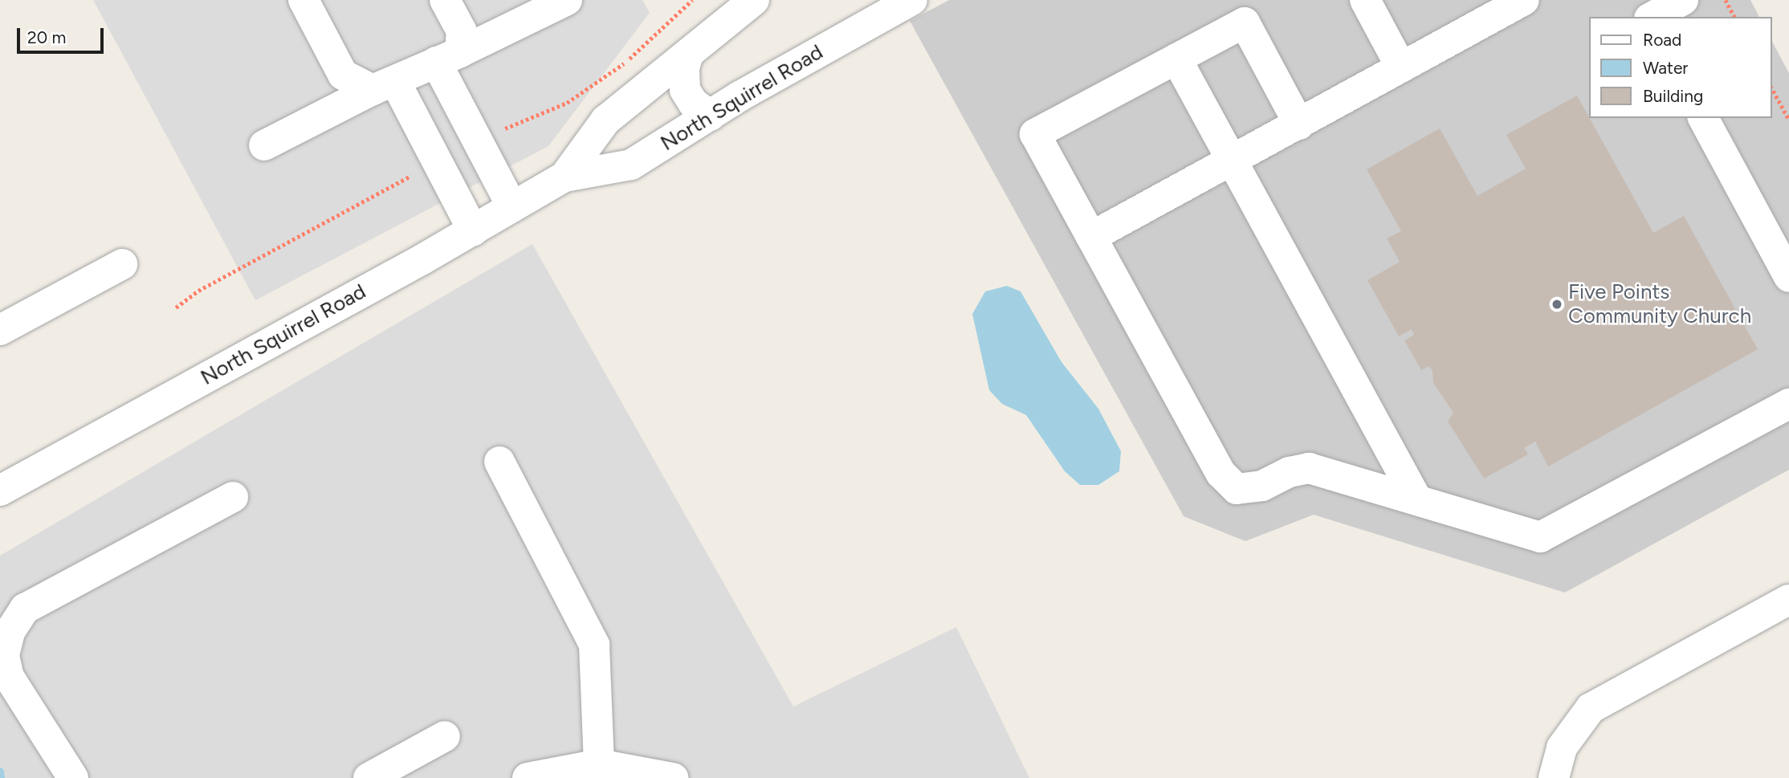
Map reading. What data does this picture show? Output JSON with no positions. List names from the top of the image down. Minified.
{"streets":{"street":["North Squirrel Road"]},"places":["Five Points Community Church"],"legend":["Road","Water","Building"],"scale_bar":"20 m"}
